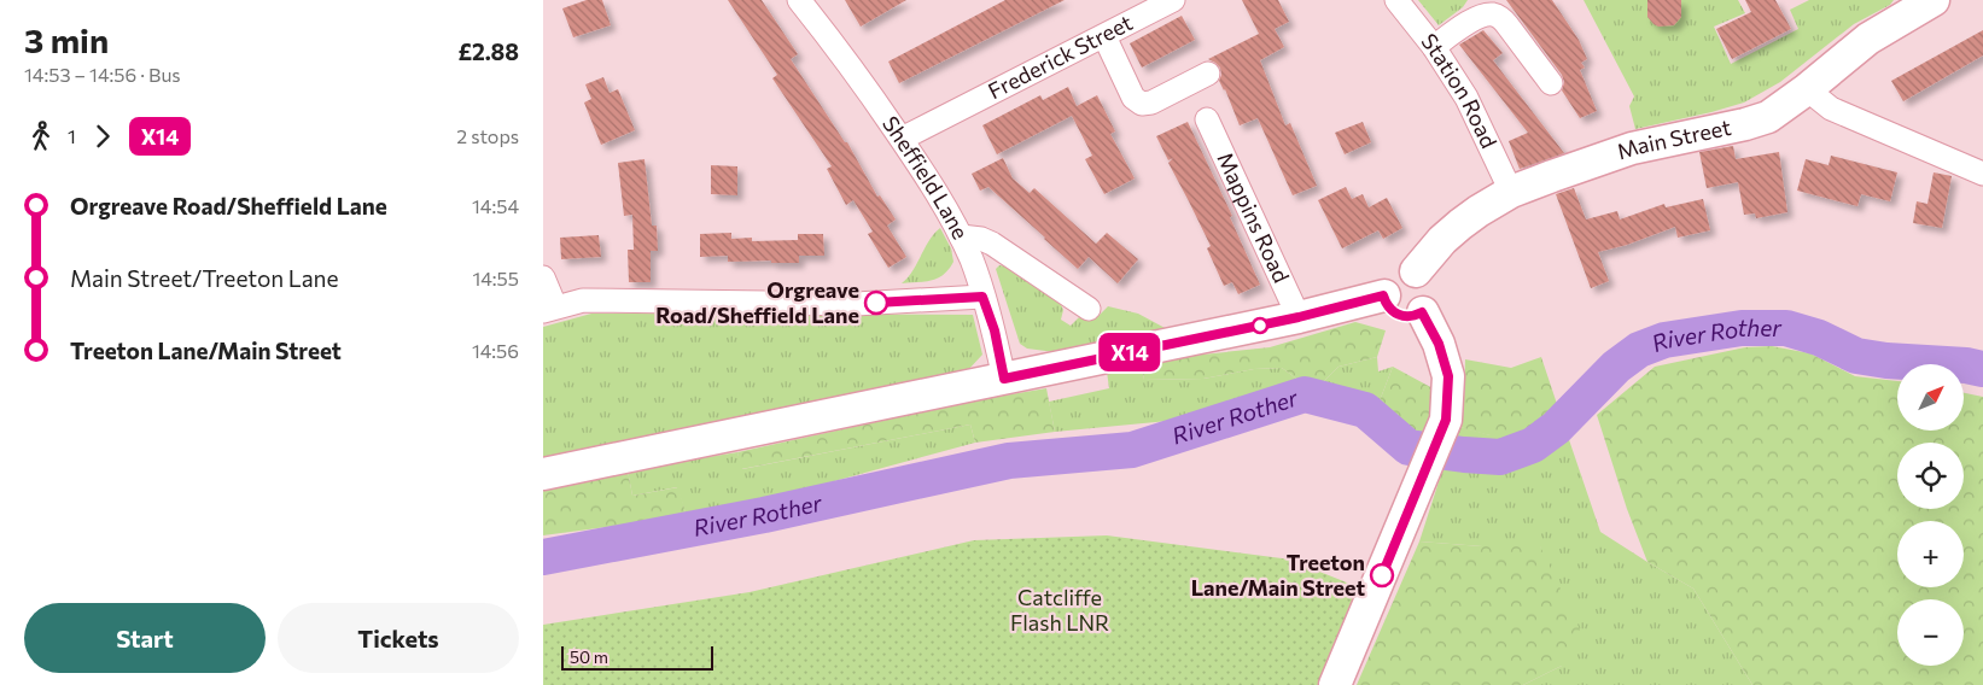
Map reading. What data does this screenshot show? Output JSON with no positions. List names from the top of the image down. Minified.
{"streets":{"main road":["Main Street"],"street":["Frederick Street","Station Road","Sheffield Lane","Mappins Road"]},"crossings":[["Frederick Street","Sheffield Lane"],["Station Road","Main Street"]],"water":["River Rother"],"parks":["Catcliffe Flash LNR"],"places":["Orgreave Road/Sheffield Lane","Treeton Lane/Main Street"],"lines":["bus line X14"],"scale_bar":"50 m","north":"top right","page":{"heading":["3 min","14:53 – 14:56 · Bus","£2.88"],"on_map":"X14","legs":["1","X14","2 stops"],"list":[{"name":"Orgreave Road/Sheffield Lane","value":"14:54"},{"name":"Main Street/Treeton Lane","value":"14:55"},{"name":"Treeton Lane/Main Street","value":"14:56"}],"map_buttons":["+","−"],"buttons":["Start","Tickets"],"scale":"50 m"}}
